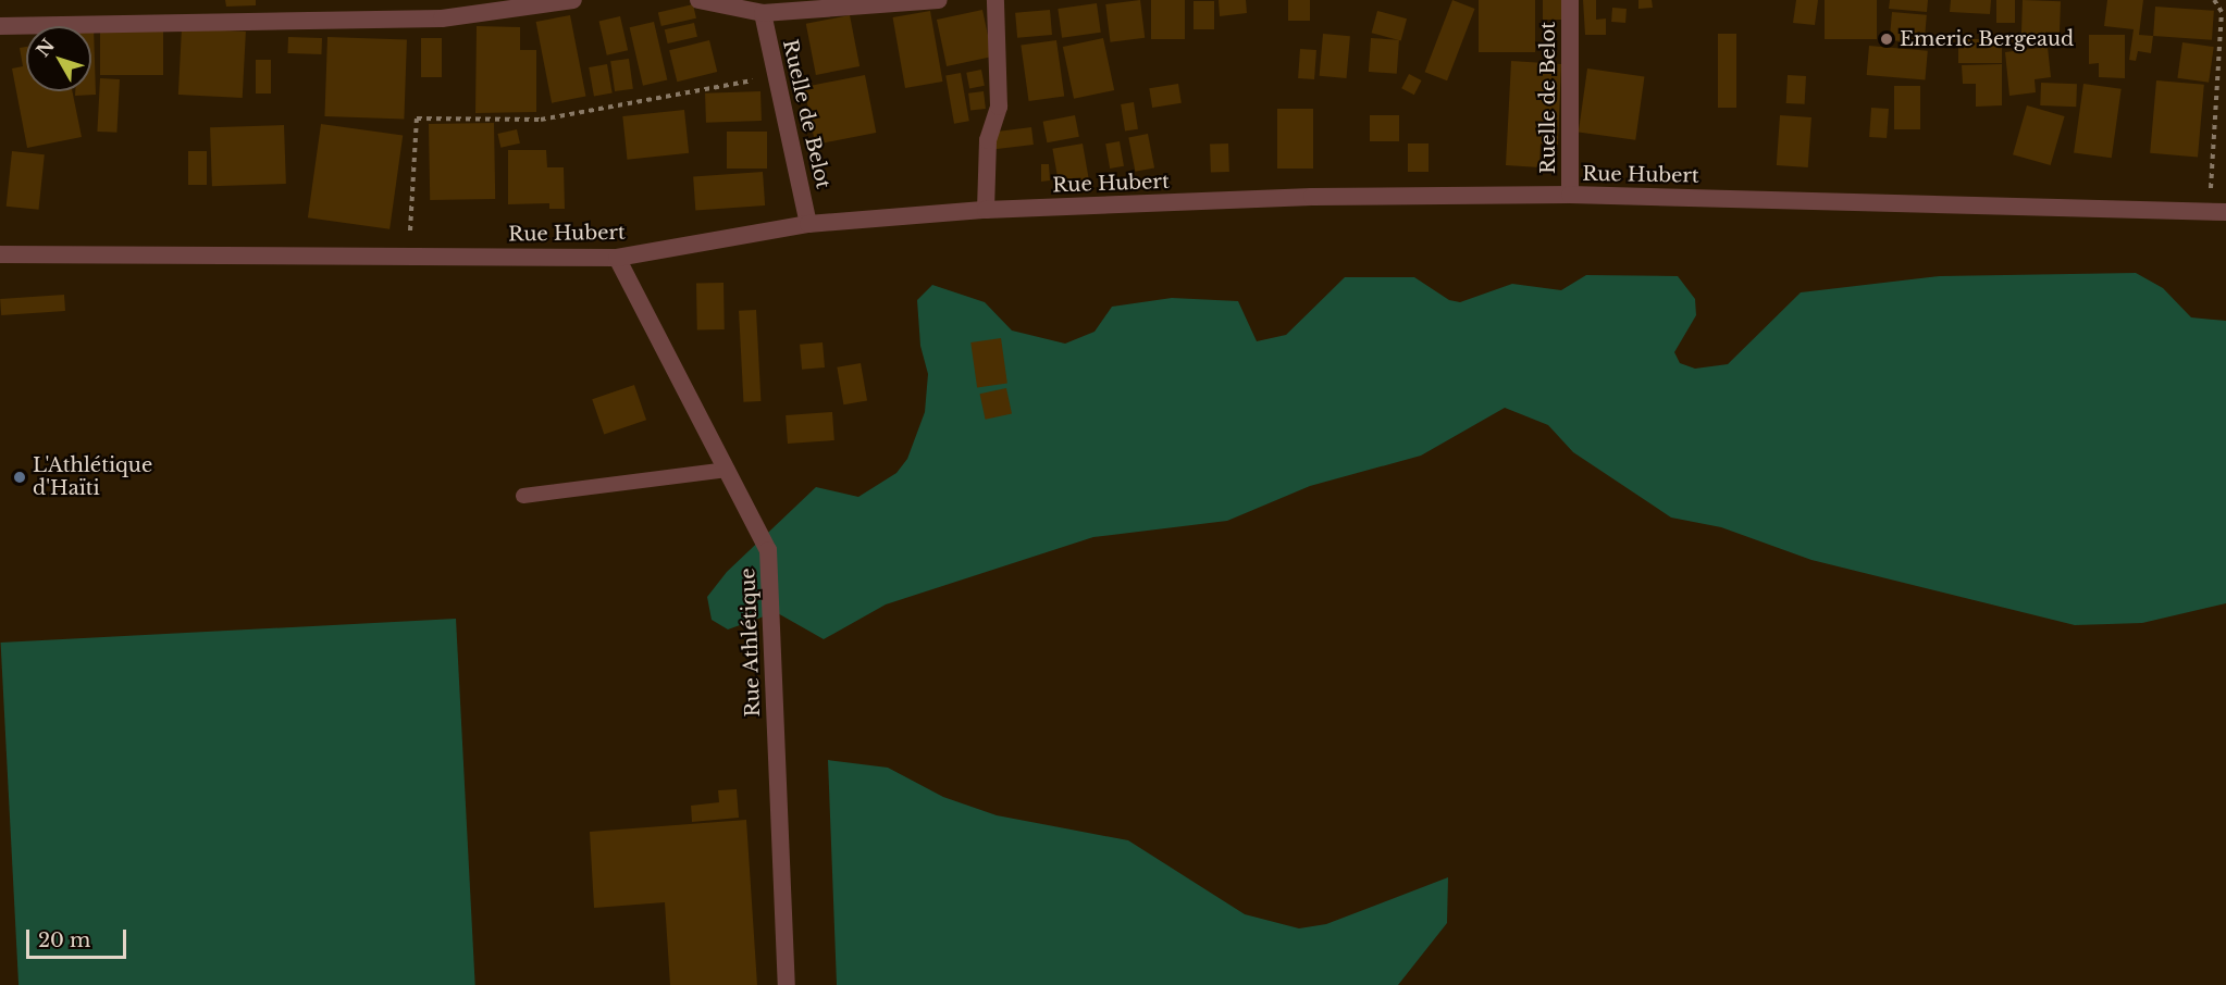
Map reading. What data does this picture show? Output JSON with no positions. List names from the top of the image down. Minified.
{"streets":{"street":["Ruelle de Belot","Rue Hubert","Rue Athlétique"]},"crossings":[["Ruelle de Belot","Rue Hubert"],["Rue Hubert","Rue Athlétique"]],"places":["Emeric Bergeaud","L'Athlétique d'Haïti"],"scale_bar":"20 m","north":"top left"}
